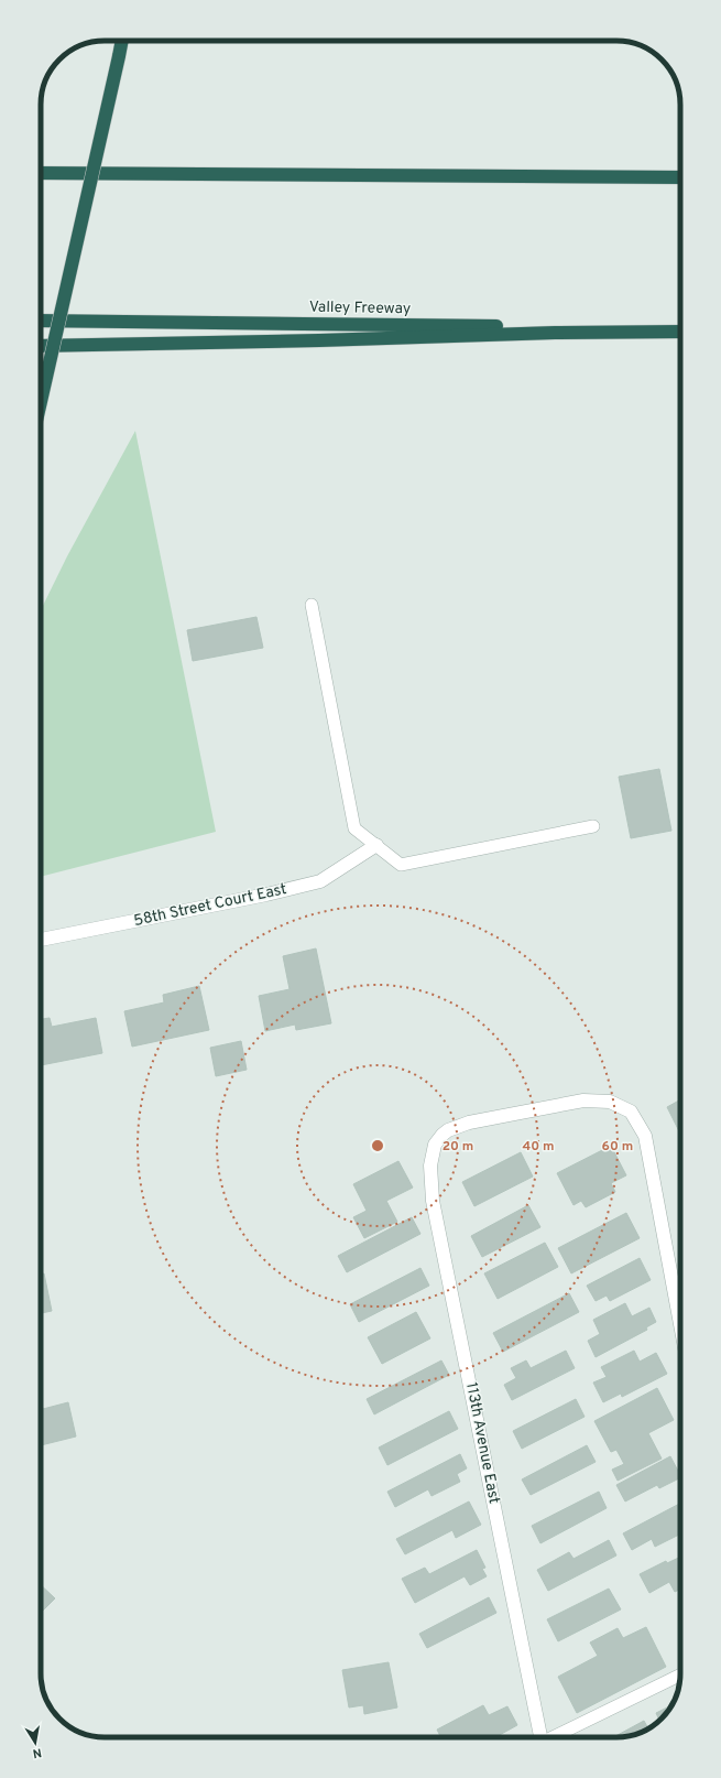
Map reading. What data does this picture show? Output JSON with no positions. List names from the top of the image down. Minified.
{"streets":{"highway":["Valley Freeway"],"street":["58th Street Court East","113th Avenue East"]},"north":"bottom","rings":["20 m","40 m","60 m"]}
